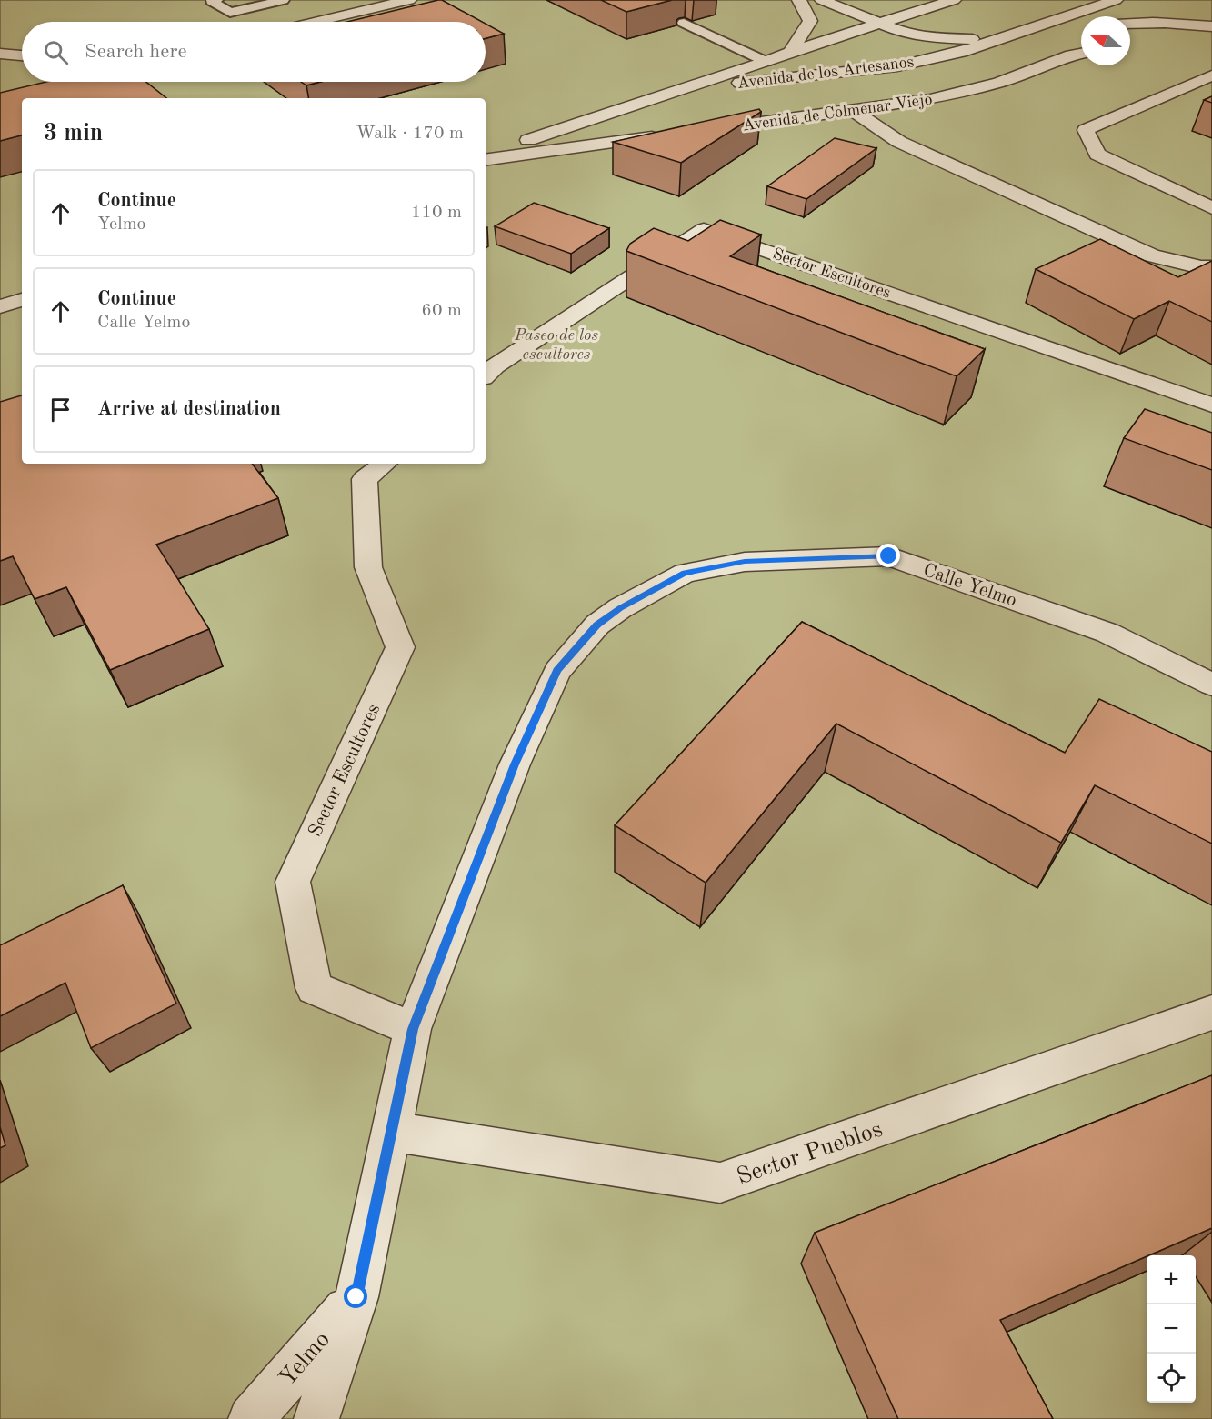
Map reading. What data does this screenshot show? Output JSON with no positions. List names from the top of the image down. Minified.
{"streets":{"street":["Avenida de los Artesanos","Avenida de Colmenar Viejo","Sector Escultores","Calle Yelmo","Sector Pueblos","Yelmo"]},"crossings":[["Sector Escultores","Yelmo"],["Calle Yelmo","Yelmo"],["Sector Pueblos","Yelmo"]],"parks":["Paseo de los escultores"],"north":"left","page":{"search":"Search here","heading":["3 min","Walk · 170 m"],"list":[["Continue","Yelmo","110 m"],["Continue","Calle Yelmo","60 m"],"Arrive at destination"],"map_buttons":["+","−"]}}
